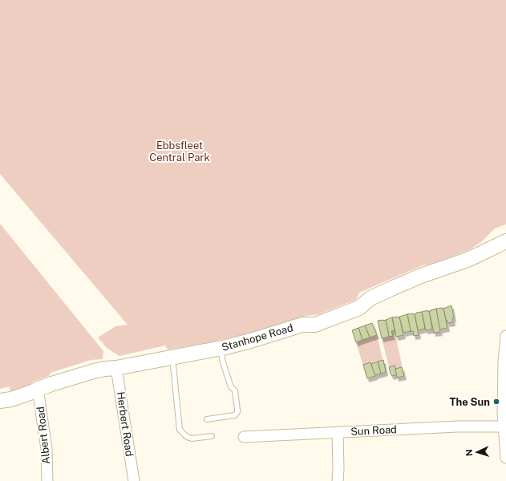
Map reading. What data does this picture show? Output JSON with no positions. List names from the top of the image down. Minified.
{"streets":{"main road":["Stanhope Road"],"street":["Herbert Road","Sun Road","Albert Road"]},"crossings":[["Stanhope Road","Herbert Road"],["Stanhope Road","Albert Road"]],"parks":["Ebbsfleet Central Park"],"places":["The Sun"],"north":"left"}
